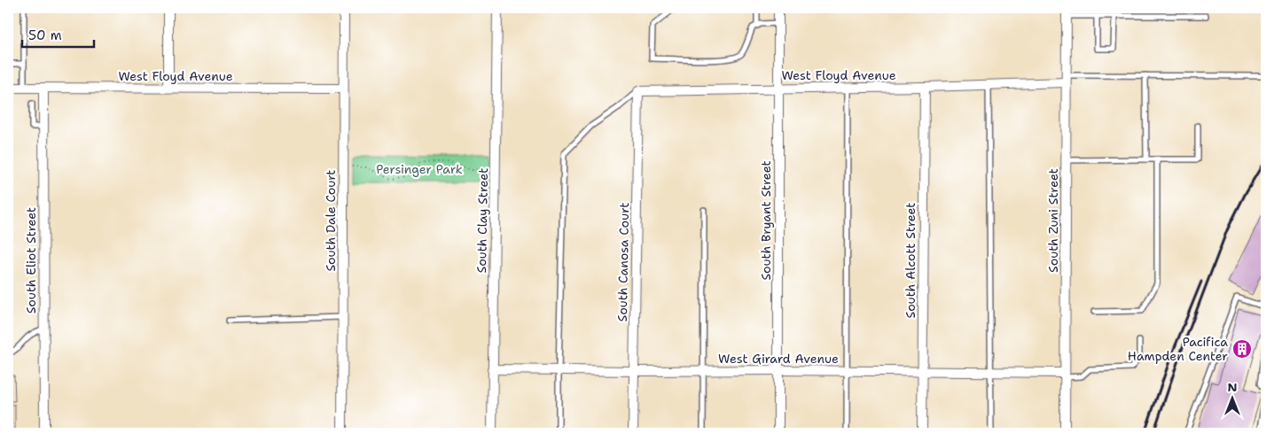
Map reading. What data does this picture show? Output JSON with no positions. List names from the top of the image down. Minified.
{"streets":{"street":["West Floyd Avenue","South Dale Court","South Clay Street","South Bryant Street","South Zuni Street","South Eliot Street","South Alcott Street","South Canosa Court","West Girard Avenue"]},"crossings":[["West Floyd Avenue","South Dale Court"],["West Floyd Avenue","South Bryant Street"],["West Floyd Avenue","South Zuni Street"],["West Floyd Avenue","South Eliot Street"],["West Floyd Avenue","South Alcott Street"],["West Floyd Avenue","South Canosa Court"],["South Clay Street","West Girard Avenue"],["South Bryant Street","West Girard Avenue"],["South Zuni Street","West Girard Avenue"],["South Alcott Street","West Girard Avenue"],["South Canosa Court","West Girard Avenue"]],"parks":["Persinger Park"],"places":{"building":["Pacifica Hampden Center"]},"scale_bar":"50 m","north":"top"}
